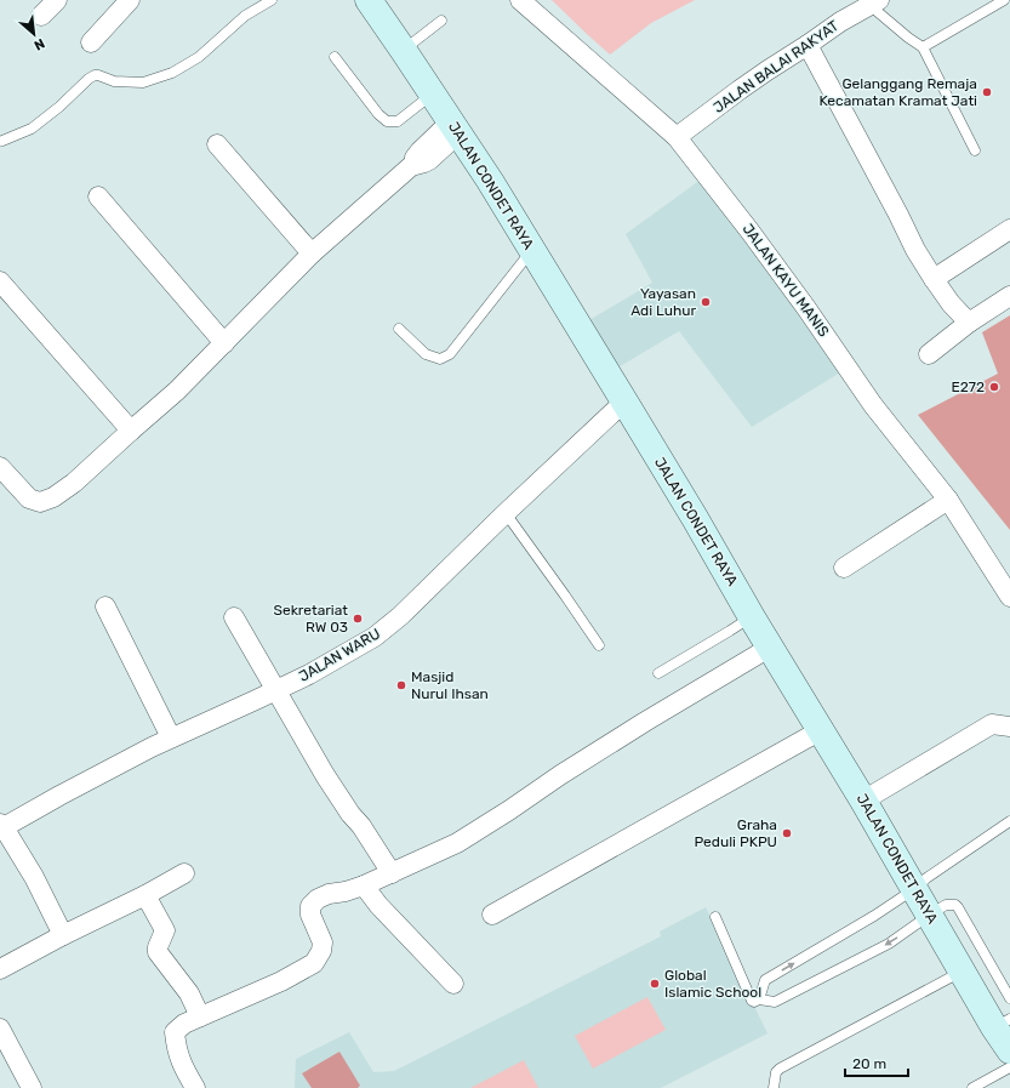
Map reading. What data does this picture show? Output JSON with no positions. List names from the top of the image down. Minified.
{"streets":{"street":["JALAN BALAI RAKYAT","JALAN CONDET RAYA","JALAN KAYU MANIS","JALAN WARU"]},"crossings":[["JALAN BALAI RAKYAT","JALAN KAYU MANIS"],["JALAN CONDET RAYA","JALAN WARU"]],"places":["Gelanggang Remaja Kecamatan Kramat Jati","Yayasan Adi Luhur","E272","Sekretariat RW 03","Masjid Nurul Ihsan","Graha Peduli PKPU","Global Islamic School"],"scale_bar":"20 m","north":"bottom right"}
